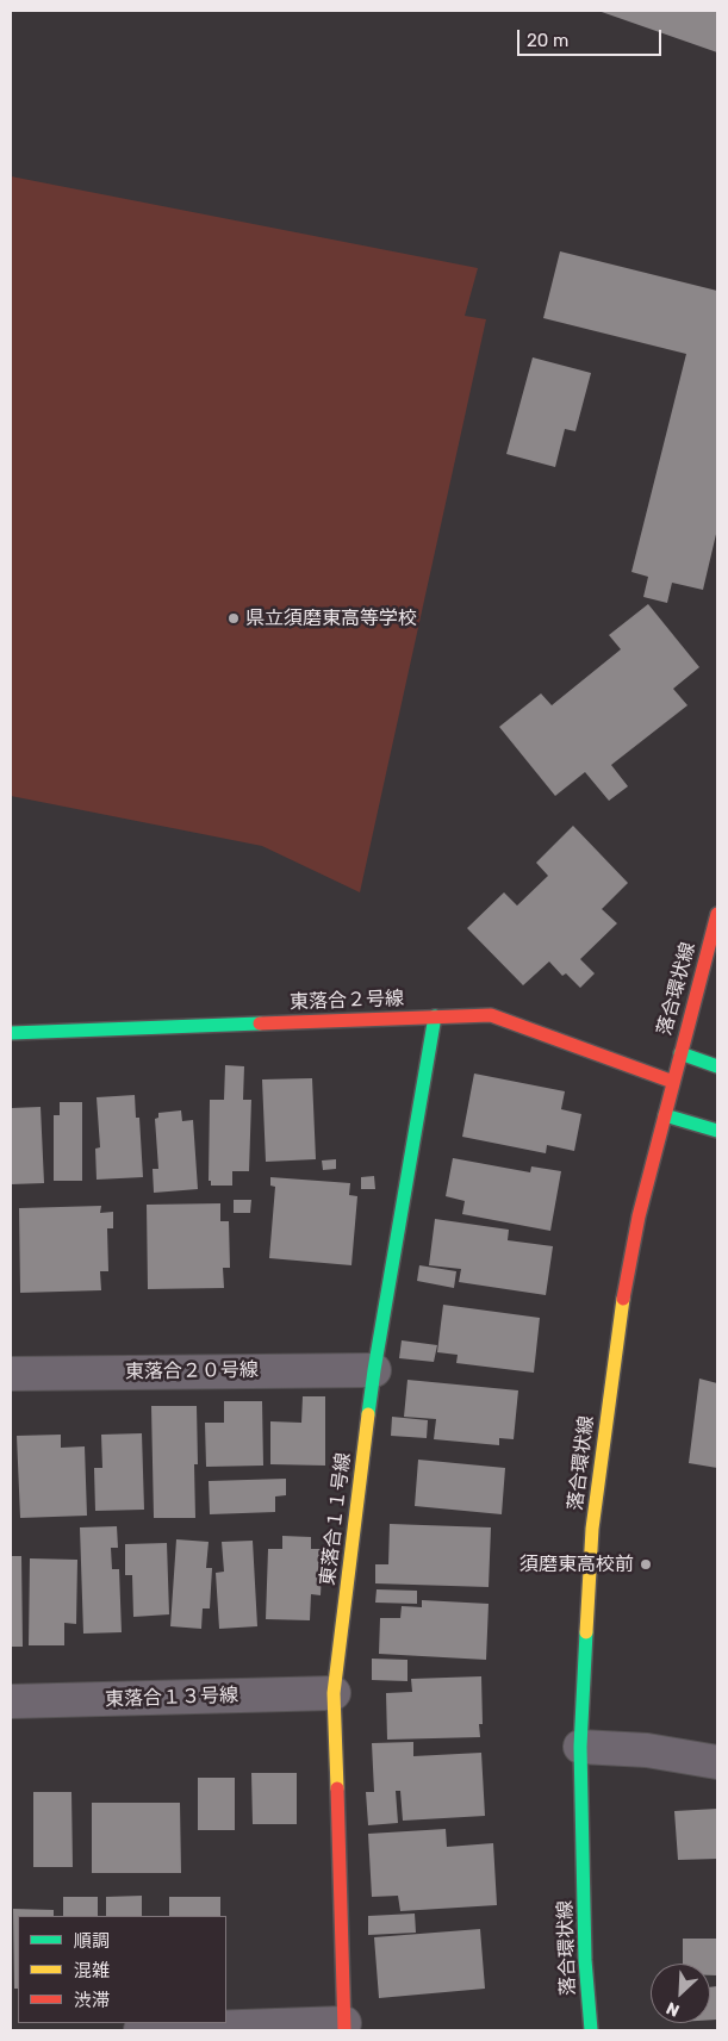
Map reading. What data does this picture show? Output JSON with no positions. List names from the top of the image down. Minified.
{"streets":{"street":["落合環状線","東落合２号線","東落合２０号線","東落合１１号線","東落合１３号線"]},"crossings":[["落合環状線","東落合２号線"],["東落合２号線","東落合１１号線"],["東落合２０号線","東落合１１号線"],["東落合１１号線","東落合１３号線"]],"places":["県立須磨東高等学校","須磨東高校前"],"legend":["順調","混雑","渋滞"],"scale_bar":"20 m","north":"bottom left"}
